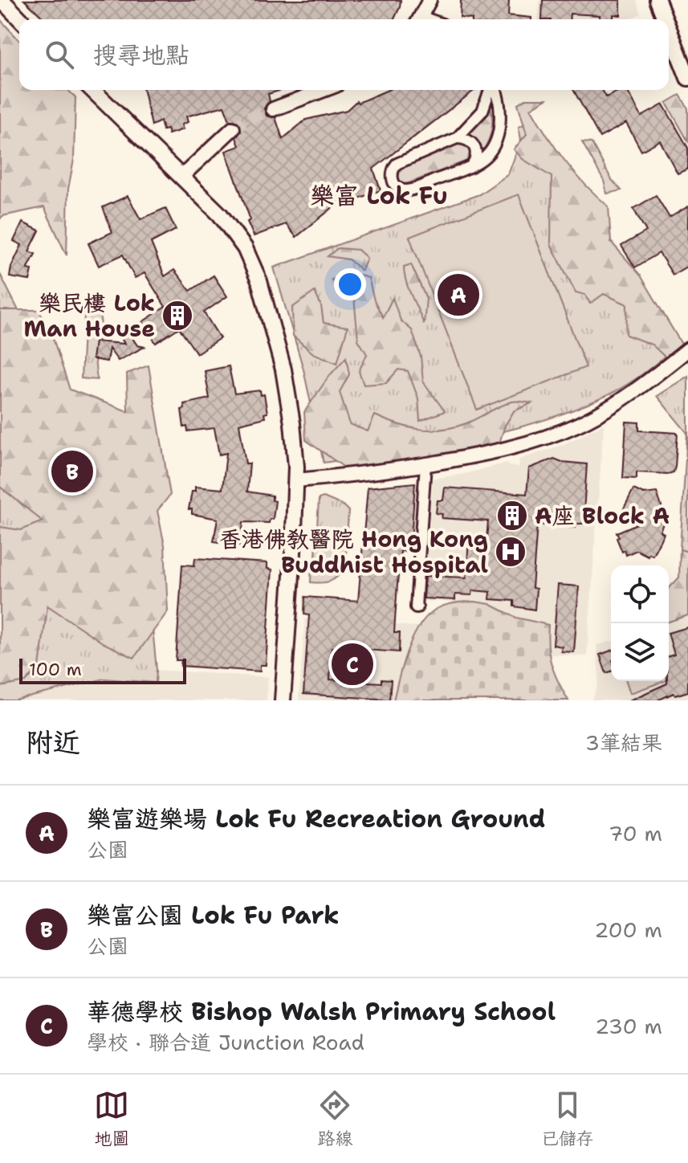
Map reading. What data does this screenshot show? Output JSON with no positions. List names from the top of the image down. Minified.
{"districts":["樂富 Lok Fu"],"places":{"building":["樂民樓 Lok Man House","A座 Block A"],"hospital":["香港佛教醫院 Hong Kong Buddhist Hospital"]},"scale_bar":"100 m","page":{"search":"搜尋地點","pins":["A","B","C"],"scale":"100 m","heading":["附近","3筆結果"],"list":[{"mark":"A","name":"樂富遊樂場 Lok Fu Recreation Ground","note":"公園","value":"70 m"},{"mark":"B","name":"樂富公園 Lok Fu Park","note":"公園","value":"200 m"},{"mark":"C","name":"華德學校 Bishop Walsh Primary School","note":"學校 · 聯合道 Junction Road","value":"230 m"}],"nav":["地圖","路線","已儲存"]}}
